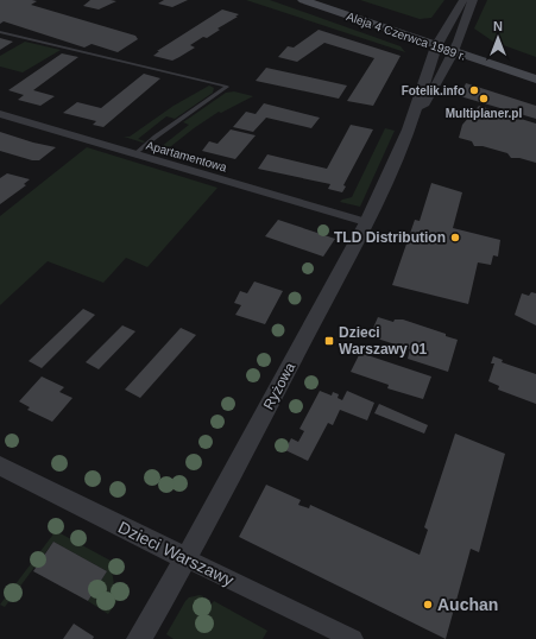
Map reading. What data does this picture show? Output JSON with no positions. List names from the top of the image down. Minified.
{"streets":{"main road":["Aleja 4 Czerwca 1989 r."],"street":["Apartamentowa","Ryżowa","Dzieci Warszawy"]},"crossings":[["Aleja 4 Czerwca 1989 r.","Ryżowa"],["Apartamentowa","Ryżowa"],["Ryżowa","Dzieci Warszawy"]],"places":{"other":["Fotelik.info","Multiplaner.pl","TLD Distribution","Auchan"],"transit":["Dzieci Warszawy 01"]},"north":"top"}
